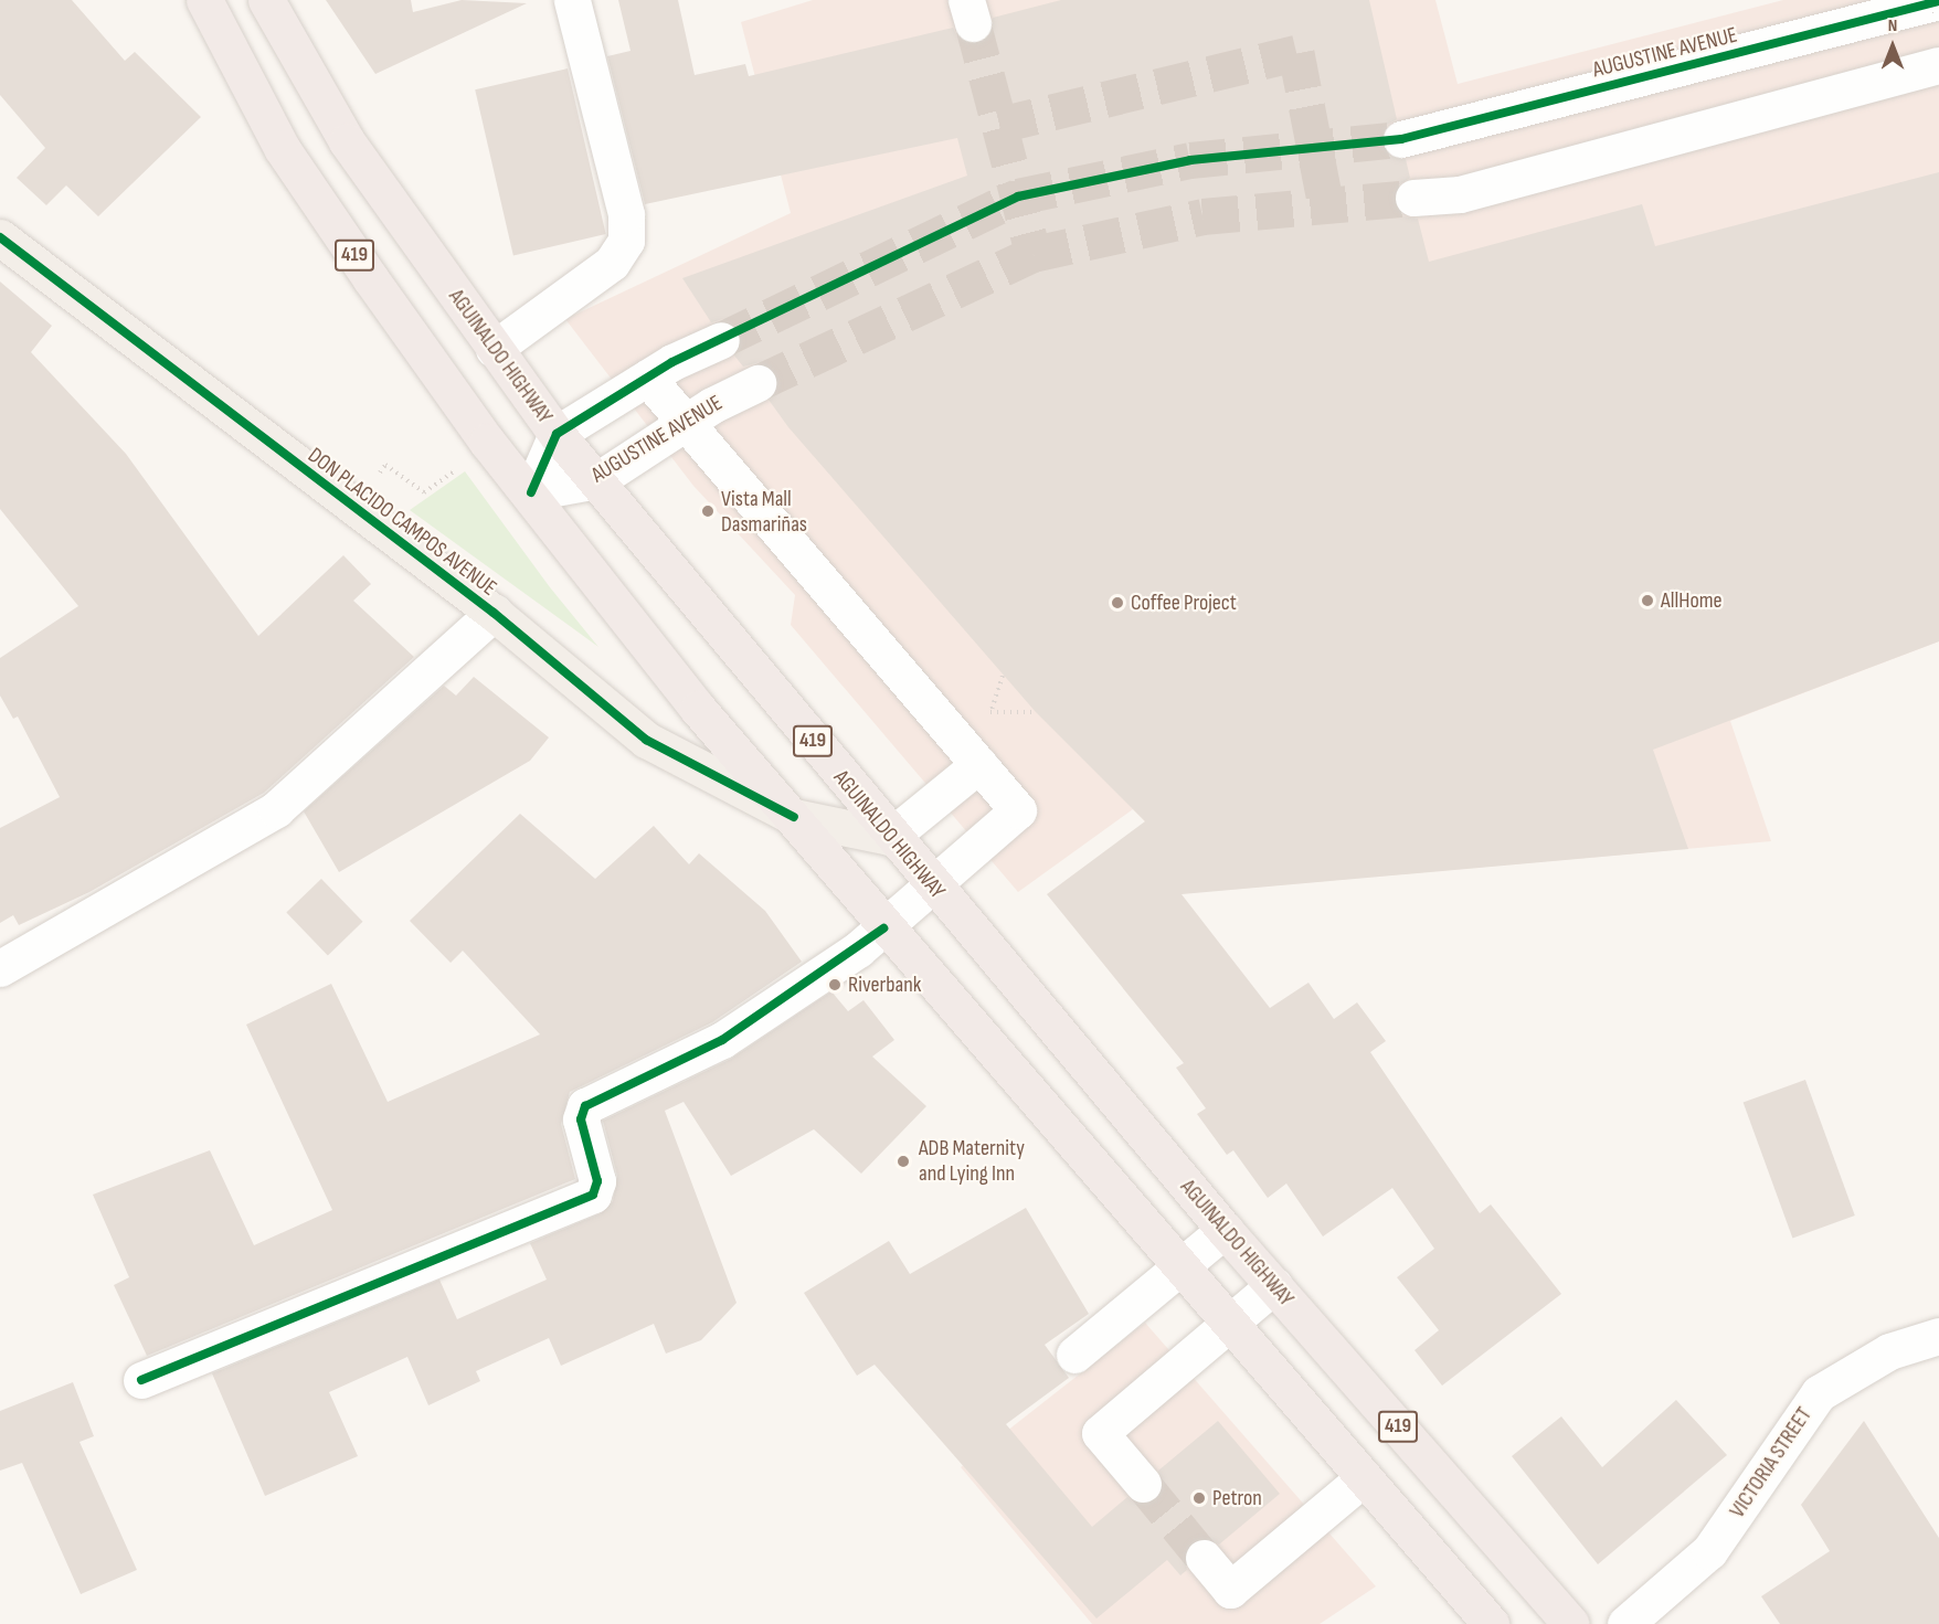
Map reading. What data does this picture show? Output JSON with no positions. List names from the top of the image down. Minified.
{"streets":{"highway":["419","AGUINALDO HIGHWAY"],"main road":["DON PLACIDO CAMPOS AVENUE"],"street":["AUGUSTINE AVENUE","VICTORIA STREET"]},"crossings":[["AUGUSTINE AVENUE","419"],["AUGUSTINE AVENUE","AGUINALDO HIGHWAY"],["419","DON PLACIDO CAMPOS AVENUE"],["AGUINALDO HIGHWAY","DON PLACIDO CAMPOS AVENUE"]],"places":["Vista Mall Dasmariñas","AllHome","Coffee Project","Riverbank","ADB Maternity and Lying Inn","Petron"],"north":"top"}
